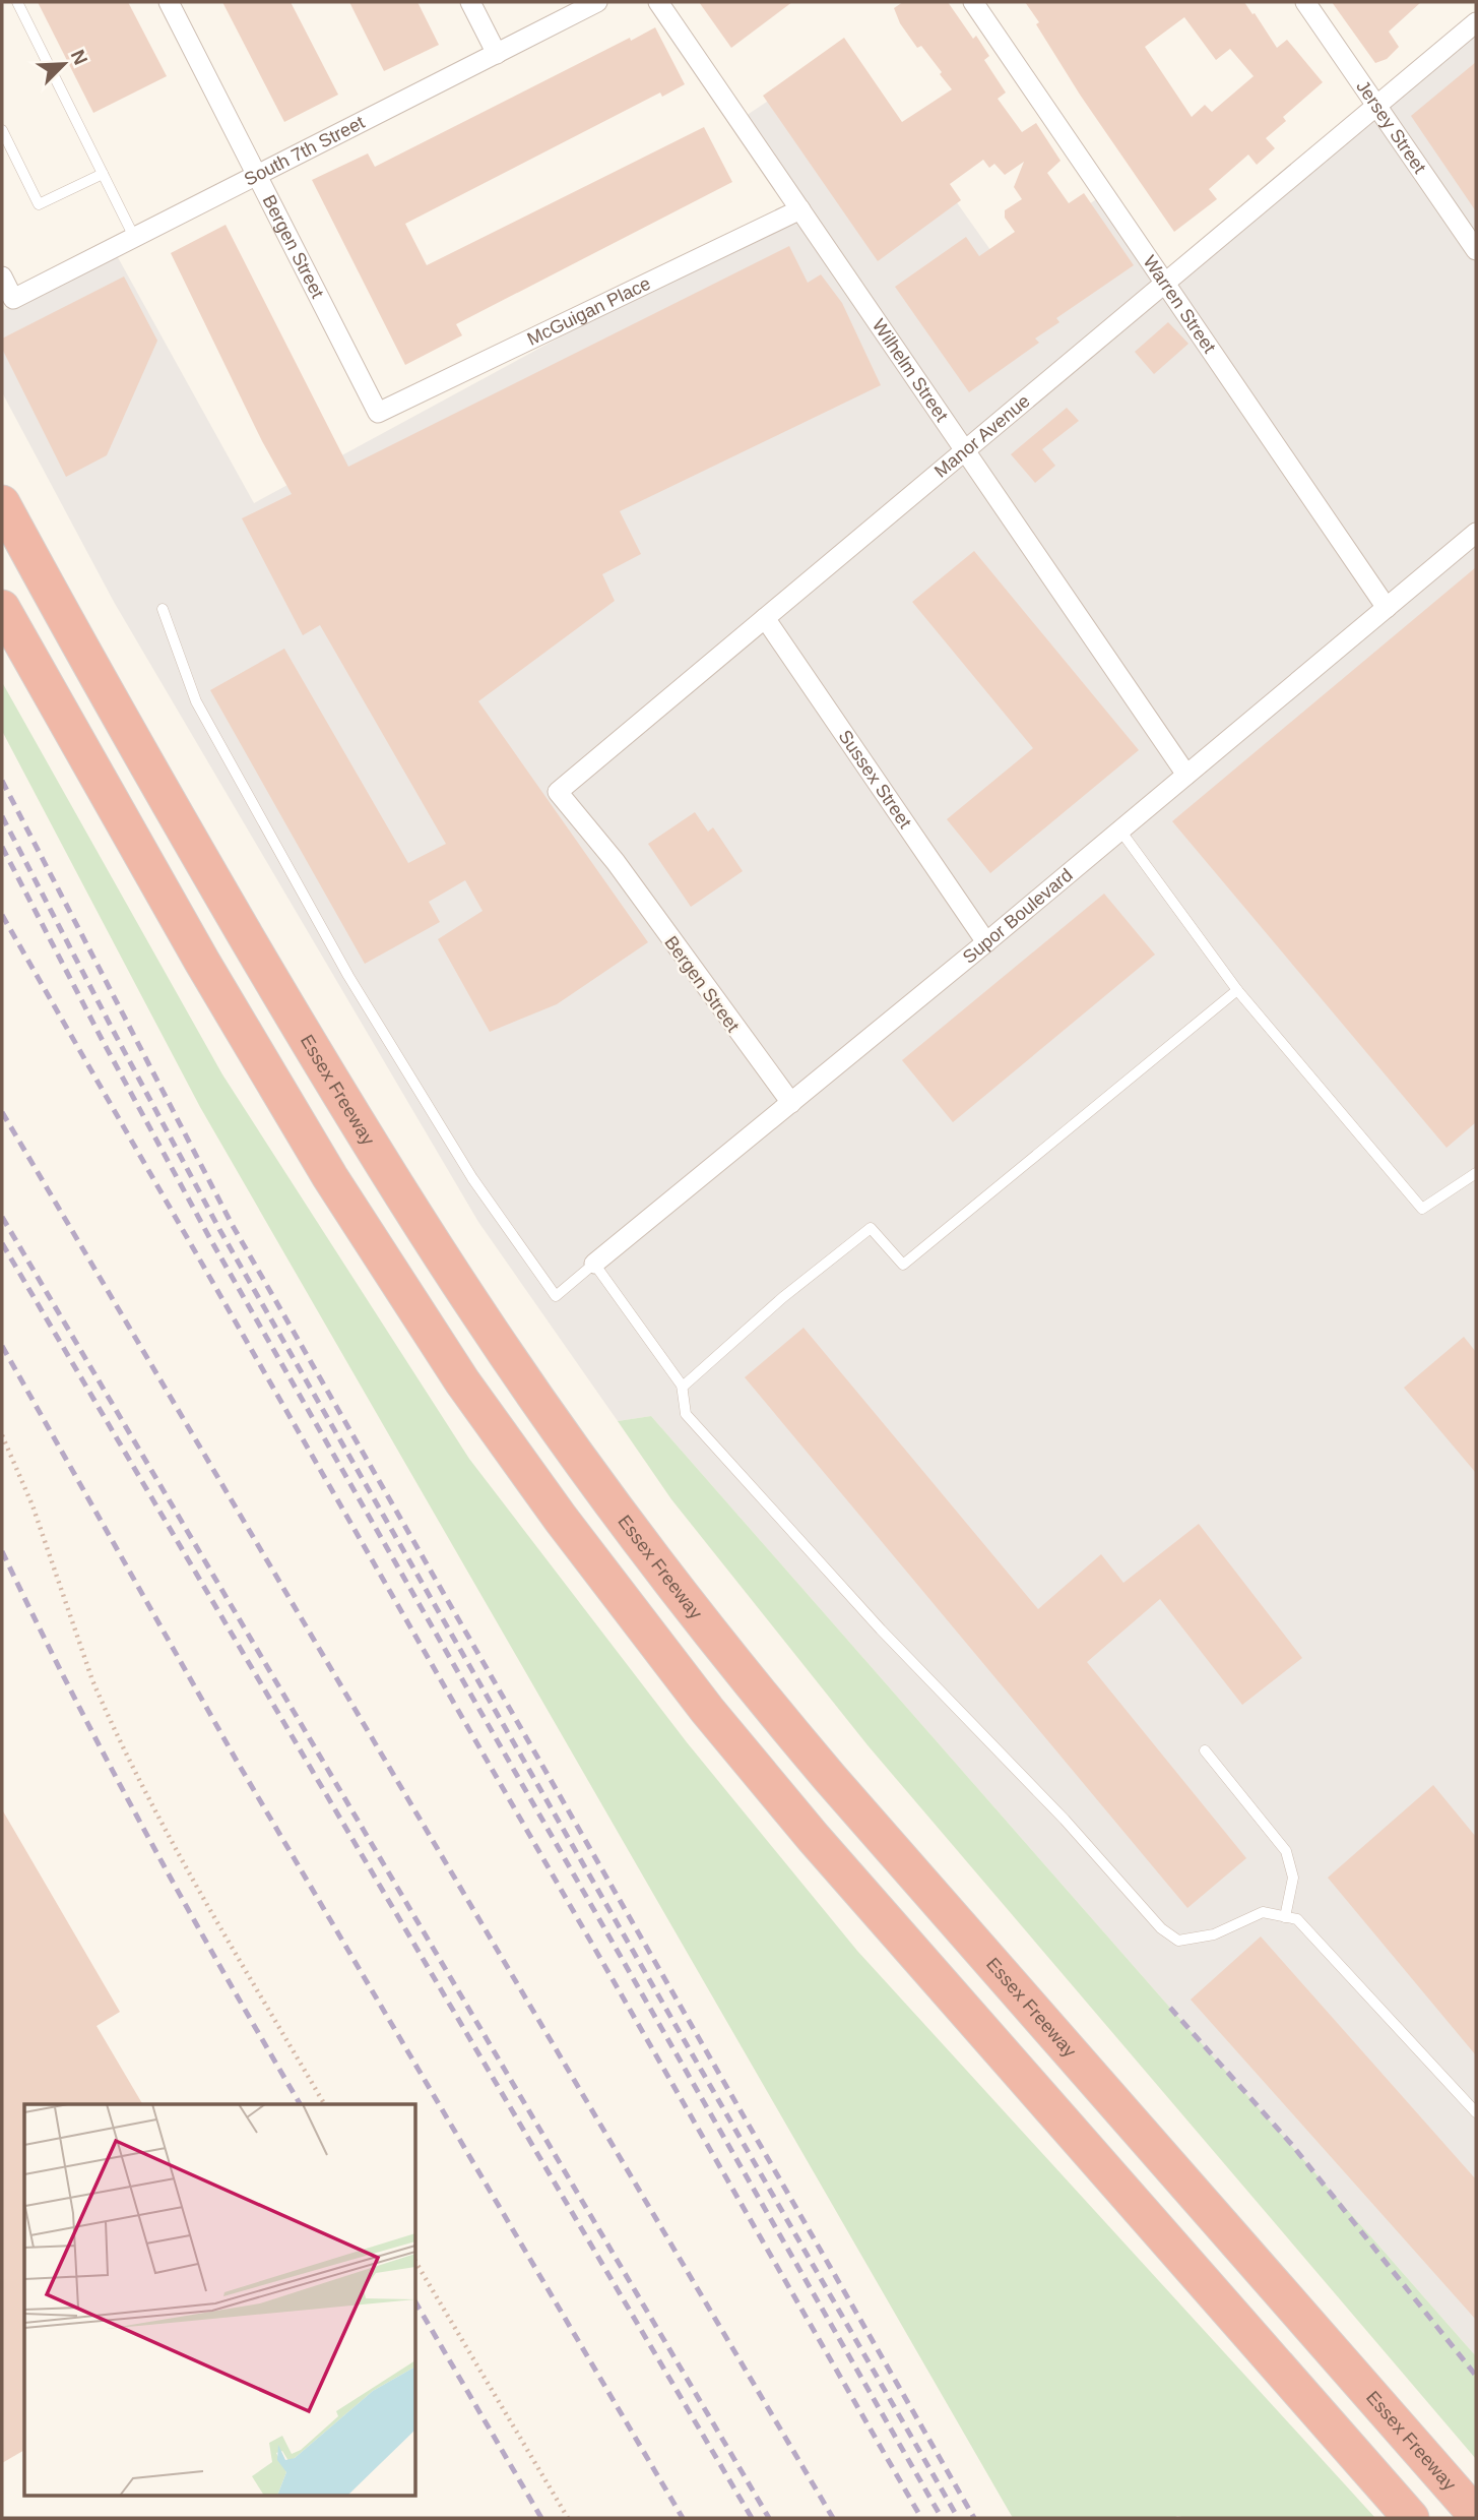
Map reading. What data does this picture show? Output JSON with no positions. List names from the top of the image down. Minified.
{"streets":{"highway":["Essex Freeway"],"street":["Jersey Street","South 7th Street","Bergen Street","Warren Street","McGuigan Place","Wilhelm Street","Manor Avenue","Sussex Street","Supor Boulevard"]},"crossings":[["Jersey Street","Manor Avenue"],["South 7th Street","Bergen Street"],["Bergen Street","McGuigan Place"],["Bergen Street","Manor Avenue"],["Bergen Street","Supor Boulevard"],["Warren Street","Manor Avenue"],["Warren Street","Supor Boulevard"],["McGuigan Place","Wilhelm Street"],["Wilhelm Street","Manor Avenue"],["Wilhelm Street","Supor Boulevard"],["Manor Avenue","Sussex Street"],["Sussex Street","Supor Boulevard"]],"north":"top right"}
